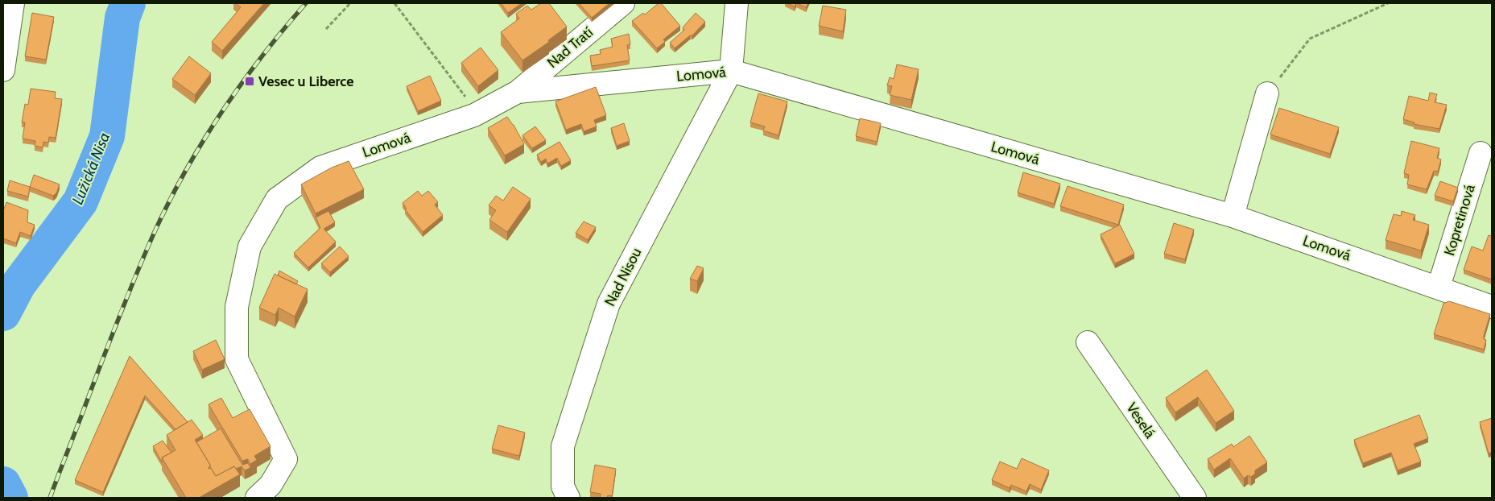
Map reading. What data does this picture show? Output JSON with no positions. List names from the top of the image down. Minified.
{"streets":{"street":["Nad Tratí","Lomová","Kopretinová","Nad Nisou","Veselá"]},"crossings":[["Nad Tratí","Lomová"],["Lomová","Kopretinová"],["Lomová","Nad Nisou"]],"water":["Lužická Nisa"],"places":{"transit":["Vesec u Liberce"]}}
